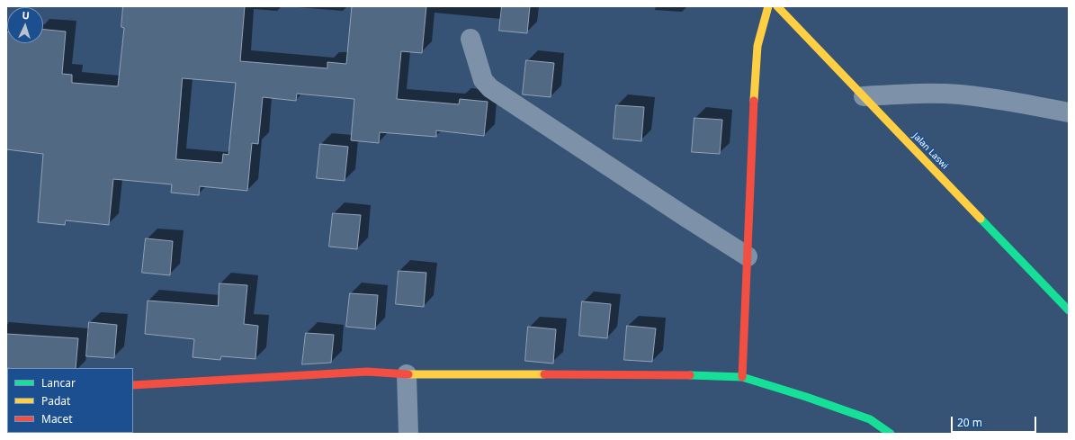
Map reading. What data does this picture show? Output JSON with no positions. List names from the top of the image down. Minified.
{"streets":{"street":["Jalan Laswi"]},"legend":["Lancar","Padat","Macet"],"scale_bar":"20 m","north":"top"}
